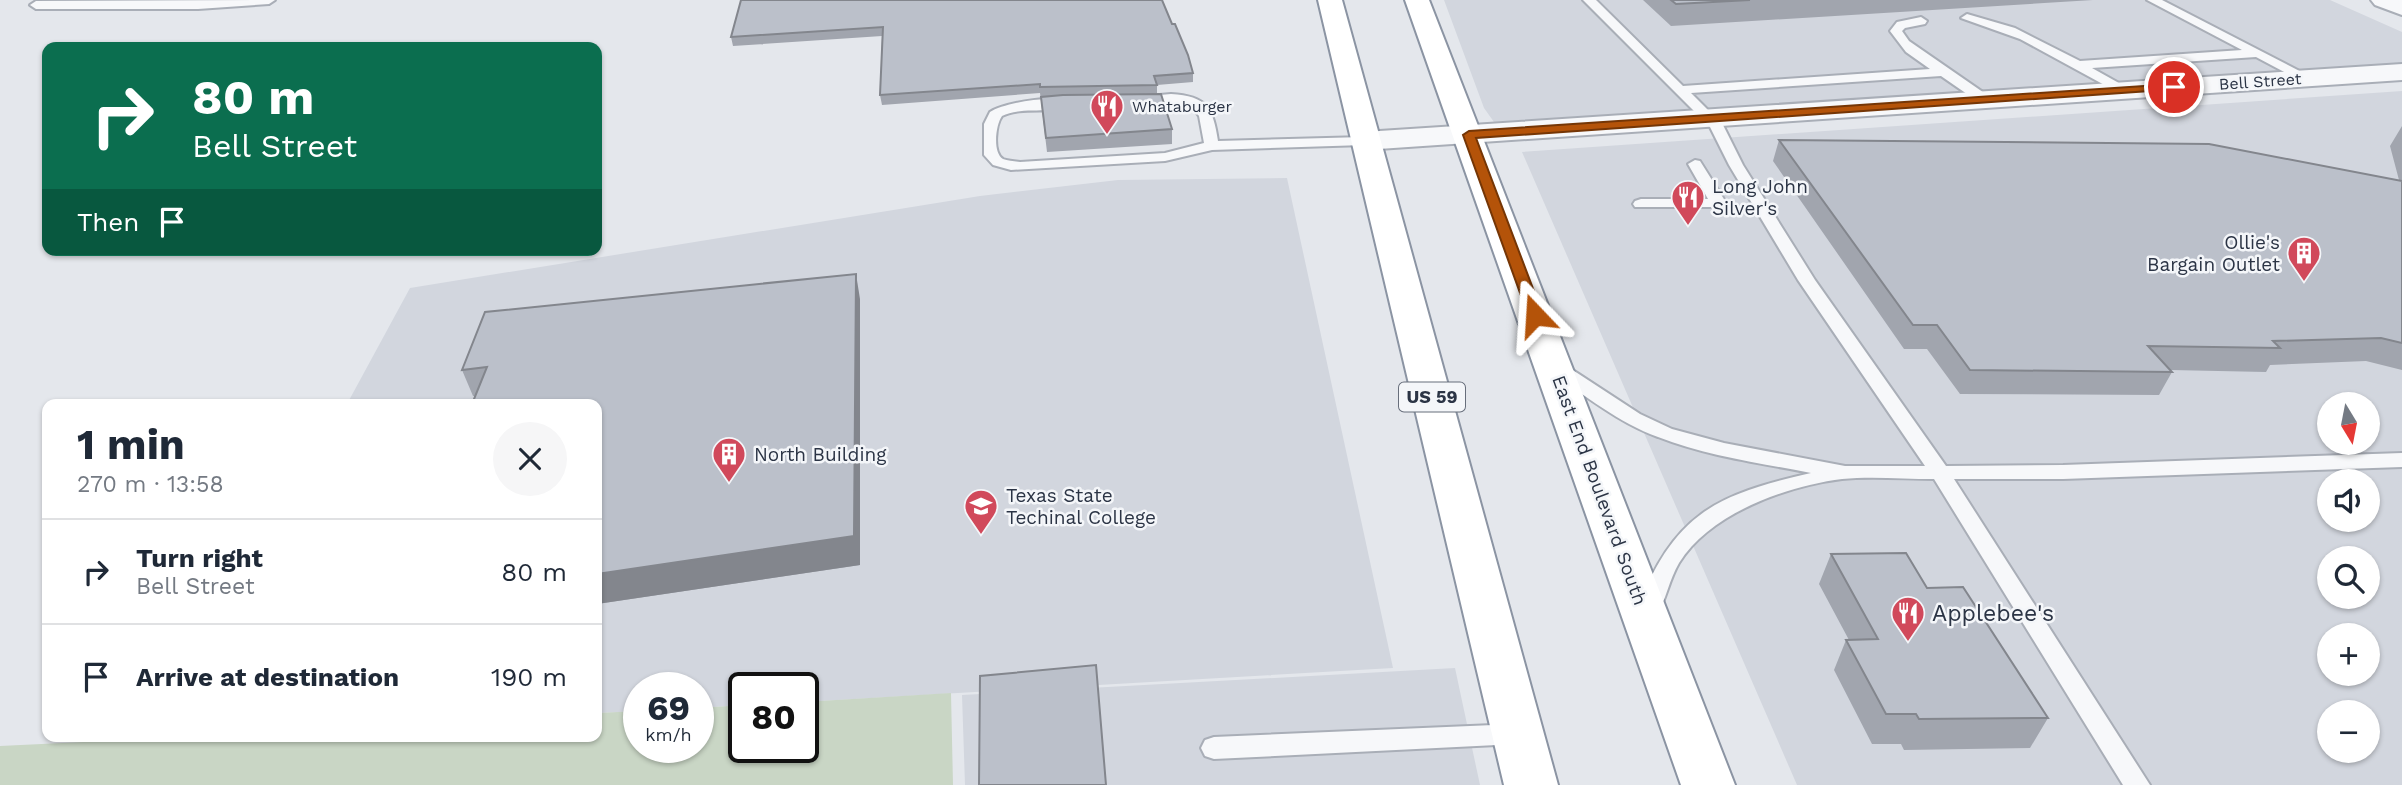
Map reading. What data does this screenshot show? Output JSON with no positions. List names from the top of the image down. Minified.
{"streets":{"highway":["US 59","East End Boulevard South"],"street":["Bell Street"]},"crossings":[["Bell Street","US 59"],["Bell Street","East End Boulevard South"]],"places":{"restaurant":["Whataburger","Long John Silver's","Applebee's"],"building":["Ollie's Bargain Outlet","North Building"],"school or university":["Texas State Techinal College"]},"north":"bottom","page":{"turn":["80 m","Bell Street"],"then":"Then","map_buttons":["+","−"],"heading":["1 min","270 m · 13:58"],"list":[{"name":"Turn right","note":"Bell Street","value":"80 m"},{"name":"Arrive at destination","value":"190 m"}],"speed":"69 km/h","limit":"80"}}
